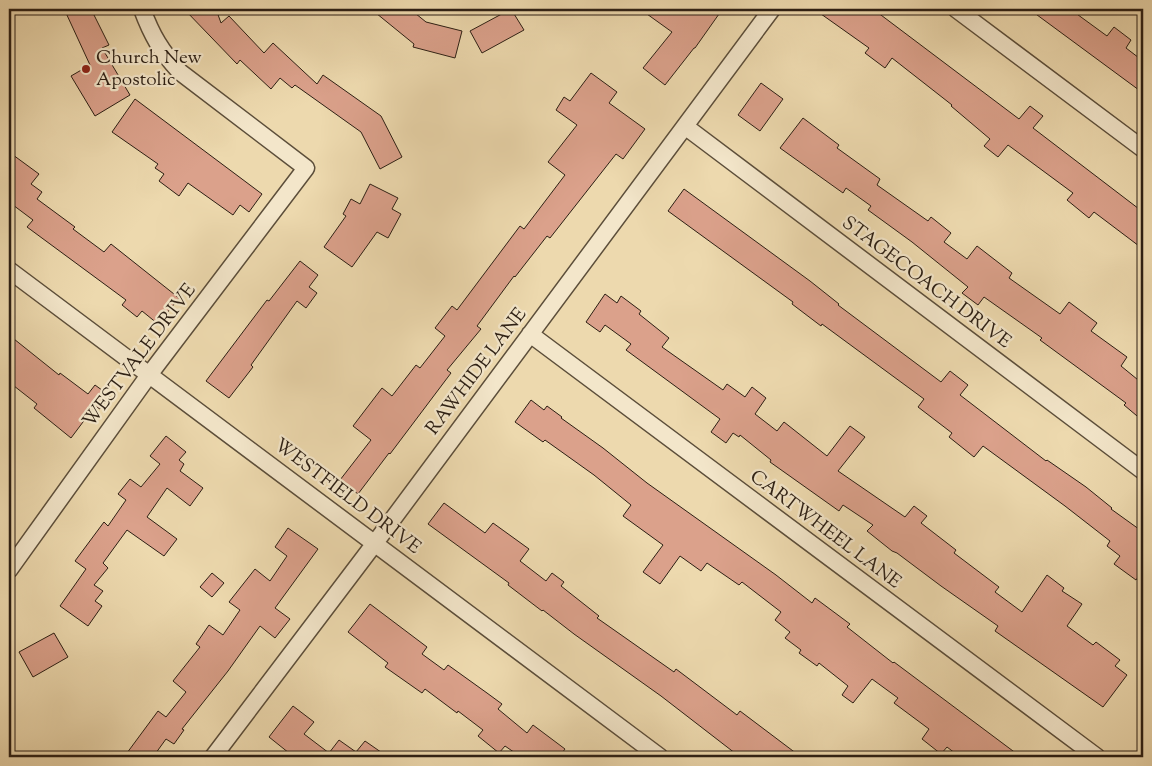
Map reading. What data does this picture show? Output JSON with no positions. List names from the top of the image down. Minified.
{"streets":{"street":["STAGECOACH DRIVE","WESTVALE DRIVE","RAWHIDE LANE","WESTFIELD DRIVE","CARTWHEEL LANE"]},"crossings":[["STAGECOACH DRIVE","RAWHIDE LANE"],["WESTVALE DRIVE","WESTFIELD DRIVE"],["RAWHIDE LANE","WESTFIELD DRIVE"],["RAWHIDE LANE","CARTWHEEL LANE"]],"places":["Church New Apostolic"]}
